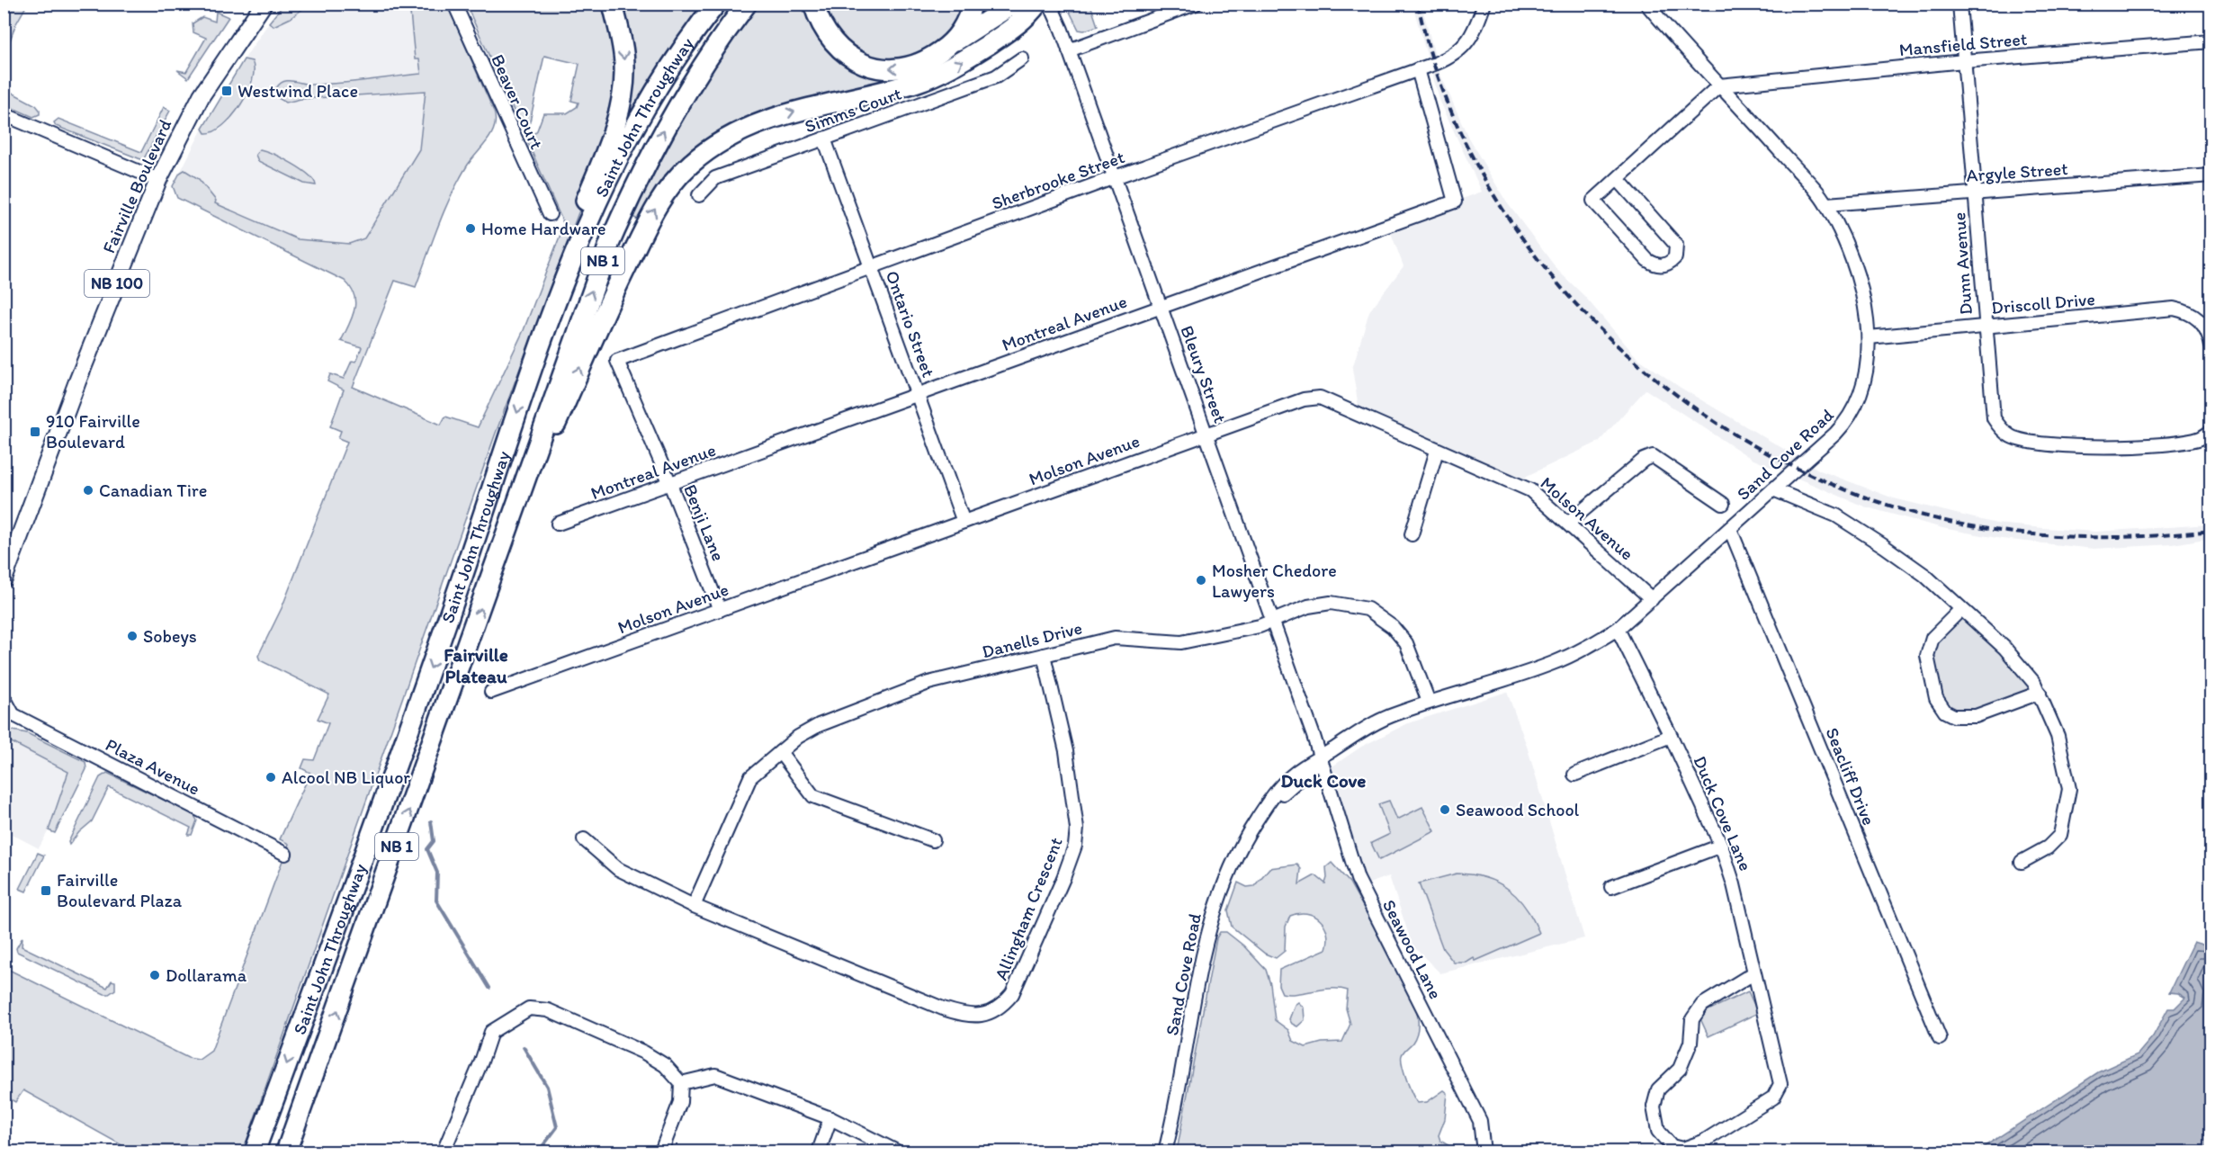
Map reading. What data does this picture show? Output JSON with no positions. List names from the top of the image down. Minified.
{"streets":{"highway":["Saint John Throughway","NB 1"],"main road":["Fairville Boulevard","NB 100"],"street":["Mansfield Street","Beaver Court","Simms Court","Argyle Street","Sherbrooke Street","Dunn Avenue","Driscoll Drive","Montreal Avenue","Ontario Street","Bleury Street","Sand Cove Road","Molson Avenue","Benji Lane","Danells Drive","Plaza Avenue","Seacliff Drive","Duck Cove Lane","Allingham Crescent","Seawood Lane"]},"crossings":[["Mansfield Street","Dunn Avenue"],["Mansfield Street","Sand Cove Road"],["Simms Court","Ontario Street"],["Argyle Street","Dunn Avenue"],["Argyle Street","Sand Cove Road"],["Sherbrooke Street","Montreal Avenue"],["Sherbrooke Street","Ontario Street"],["Sherbrooke Street","Bleury Street"],["Sherbrooke Street","Benji Lane"],["Dunn Avenue","Driscoll Drive"],["Driscoll Drive","Sand Cove Road"],["Montreal Avenue","Ontario Street"],["Montreal Avenue","Bleury Street"],["Montreal Avenue","Benji Lane"],["Ontario Street","Molson Avenue"],["Bleury Street","Sand Cove Road"],["Bleury Street","Molson Avenue"],["Bleury Street","Danells Drive"],["Bleury Street","Seawood Lane"],["Sand Cove Road","Molson Avenue"],["Sand Cove Road","Danells Drive"],["Sand Cove Road","Seacliff Drive"],["Sand Cove Road","Duck Cove Lane"],["Sand Cove Road","Seawood Lane"],["Molson Avenue","Benji Lane"],["Danells Drive","Allingham Crescent"]],"districts":["Fairville Plateau","Duck Cove"],"places":{"transit":["Westwind Place","910 Fairville Boulevard","Fairville Boulevard Plaza"],"other":["Home Hardware","Canadian Tire","Mosher Chedore Lawyers","Sobeys","Alcool NB Liquor","Seawood School","Dollarama"]}}
